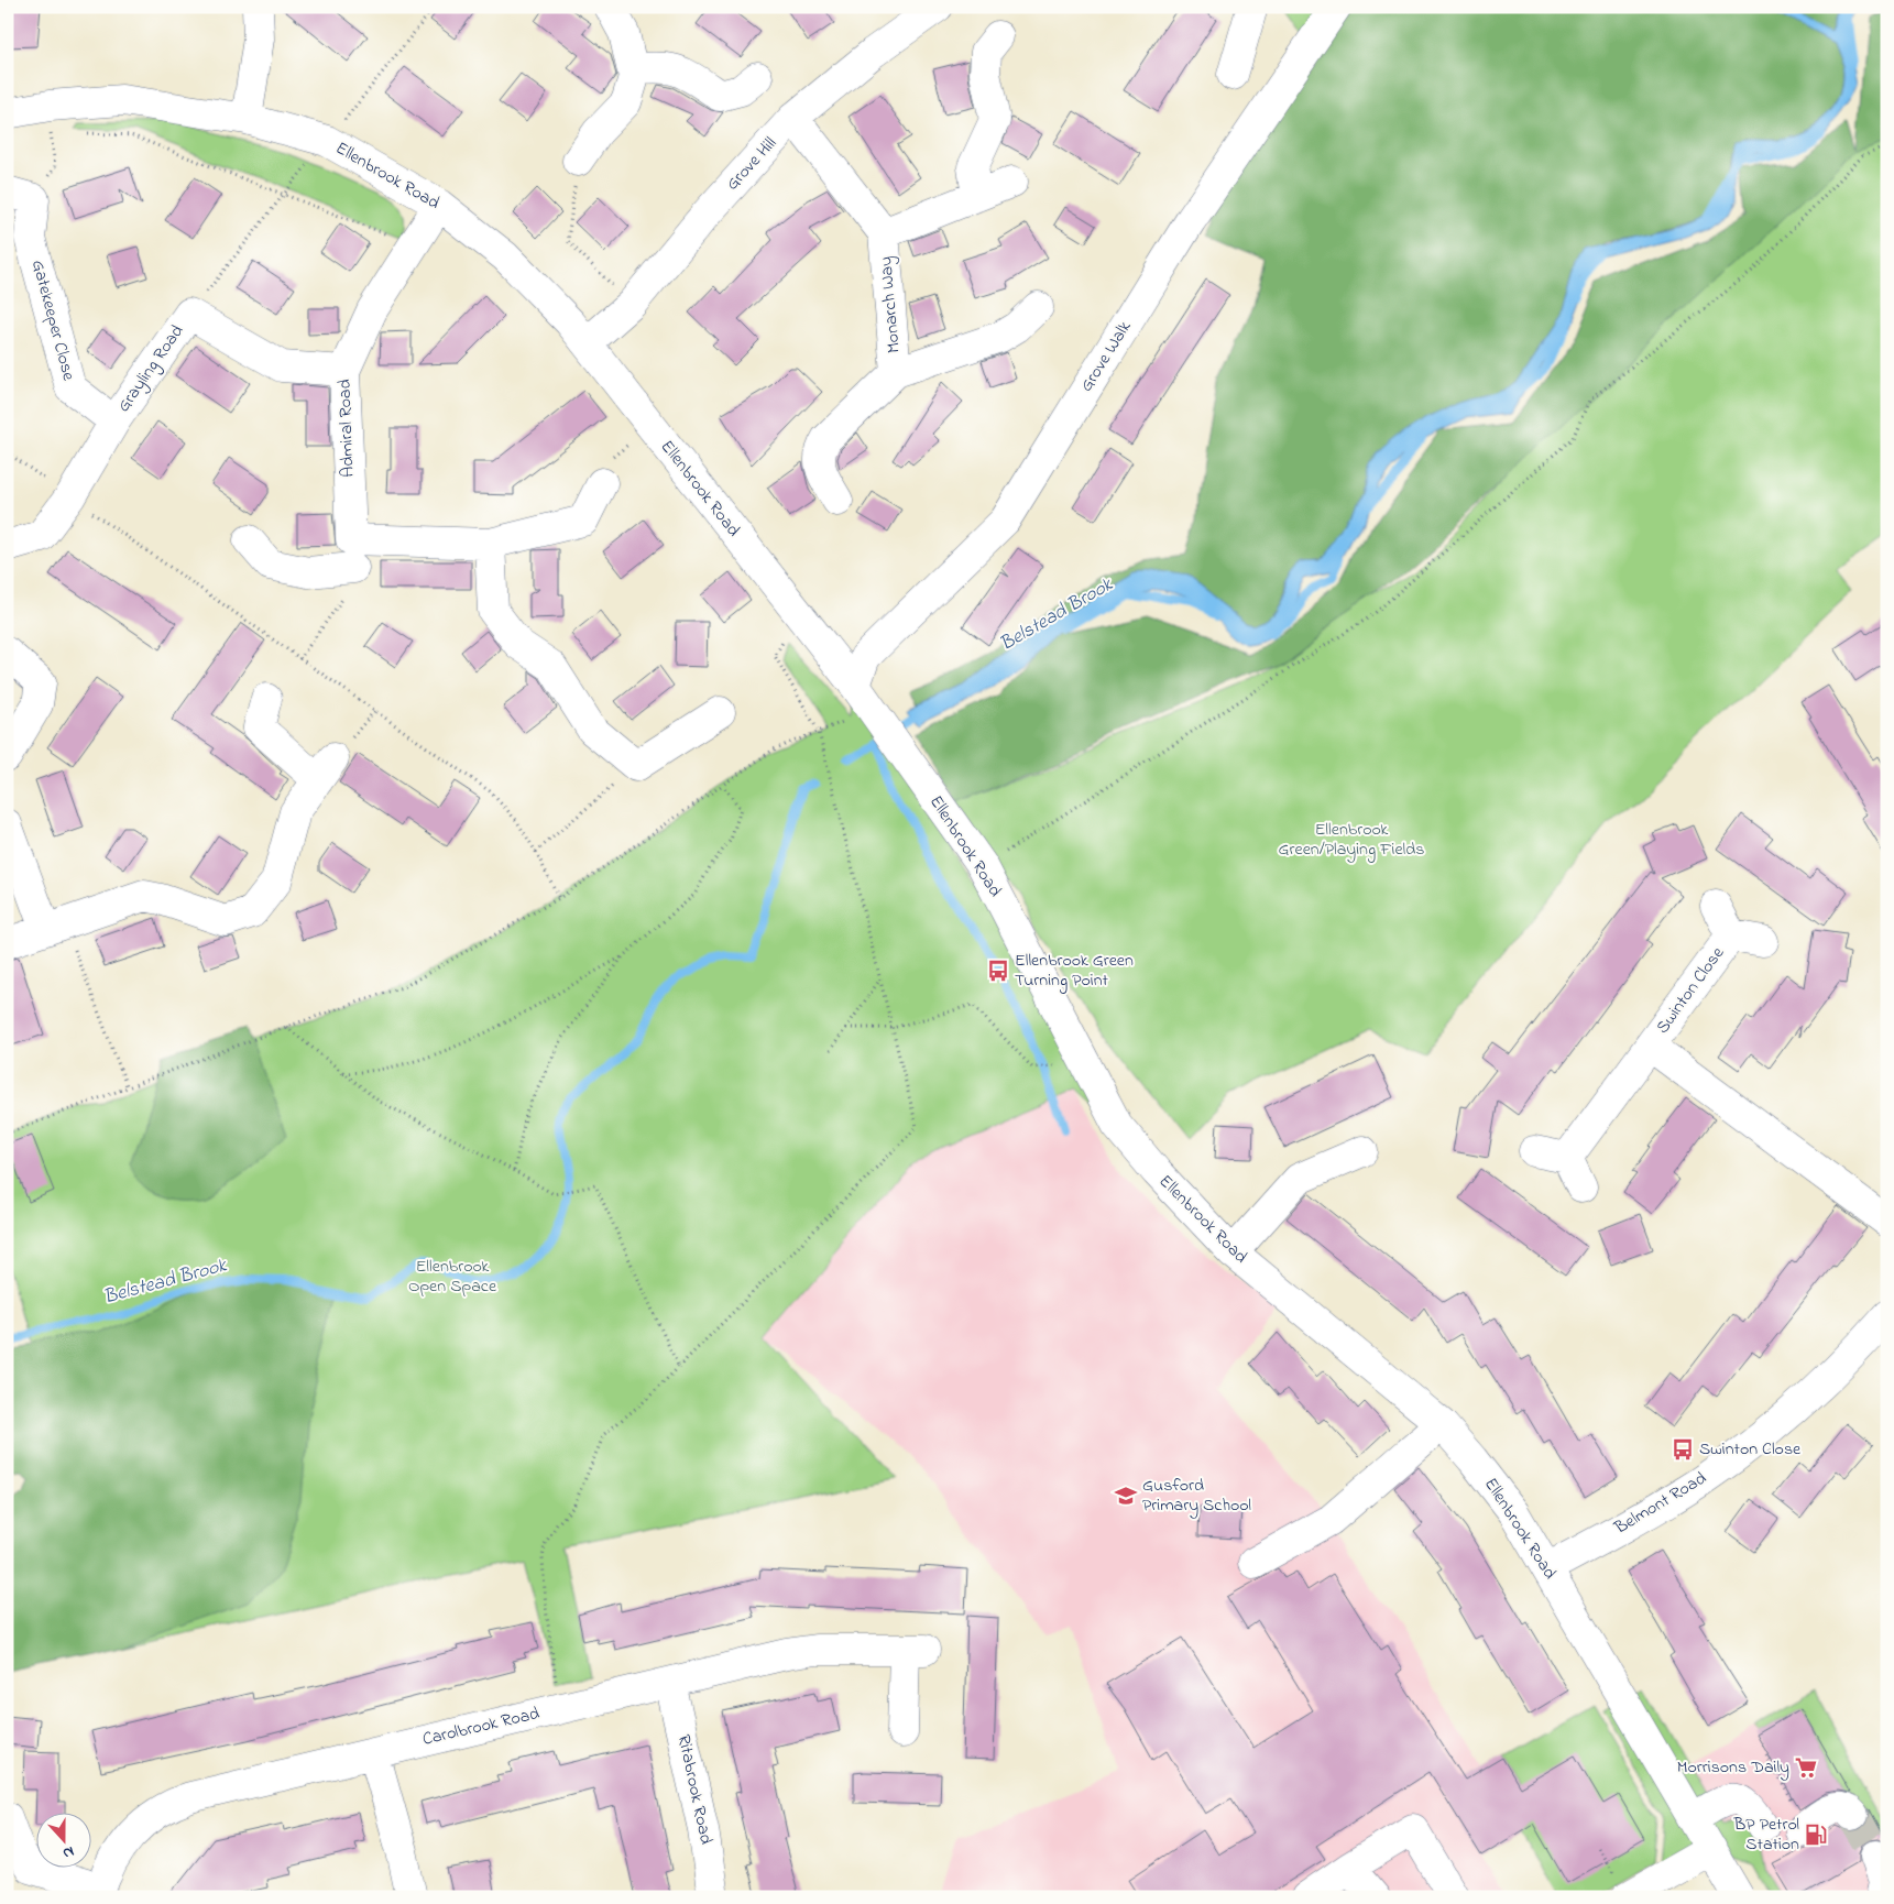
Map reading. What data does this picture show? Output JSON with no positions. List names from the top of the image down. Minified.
{"streets":{"street":["Grove Hill","Ellenbrook Road","Monarch Way","Gatekeeper Close","Grove Walk","Grayling Road","Admiral Road","Swinton Close","Belmont Road","Carolbrook Road","Ritabrook Road"]},"crossings":[["Grove Hill","Ellenbrook Road"],["Grove Hill","Monarch Way"],["Ellenbrook Road","Grove Walk"],["Ellenbrook Road","Admiral Road"],["Ellenbrook Road","Belmont Road"],["Gatekeeper Close","Grayling Road"],["Grayling Road","Admiral Road"],["Carolbrook Road","Ritabrook Road"]],"water":["Belstead Brook"],"parks":["Ellenbrook Green/Playing Fields","Ellenbrook Open Space"],"places":{"bus stop":["Ellenbrook Green Turning Point","Swinton Close"],"school or university":["Gusford Primary School"],"supermarket":["Morrisons Daily"],"fuel station":["BP Petrol Station"]},"north":"bottom"}
